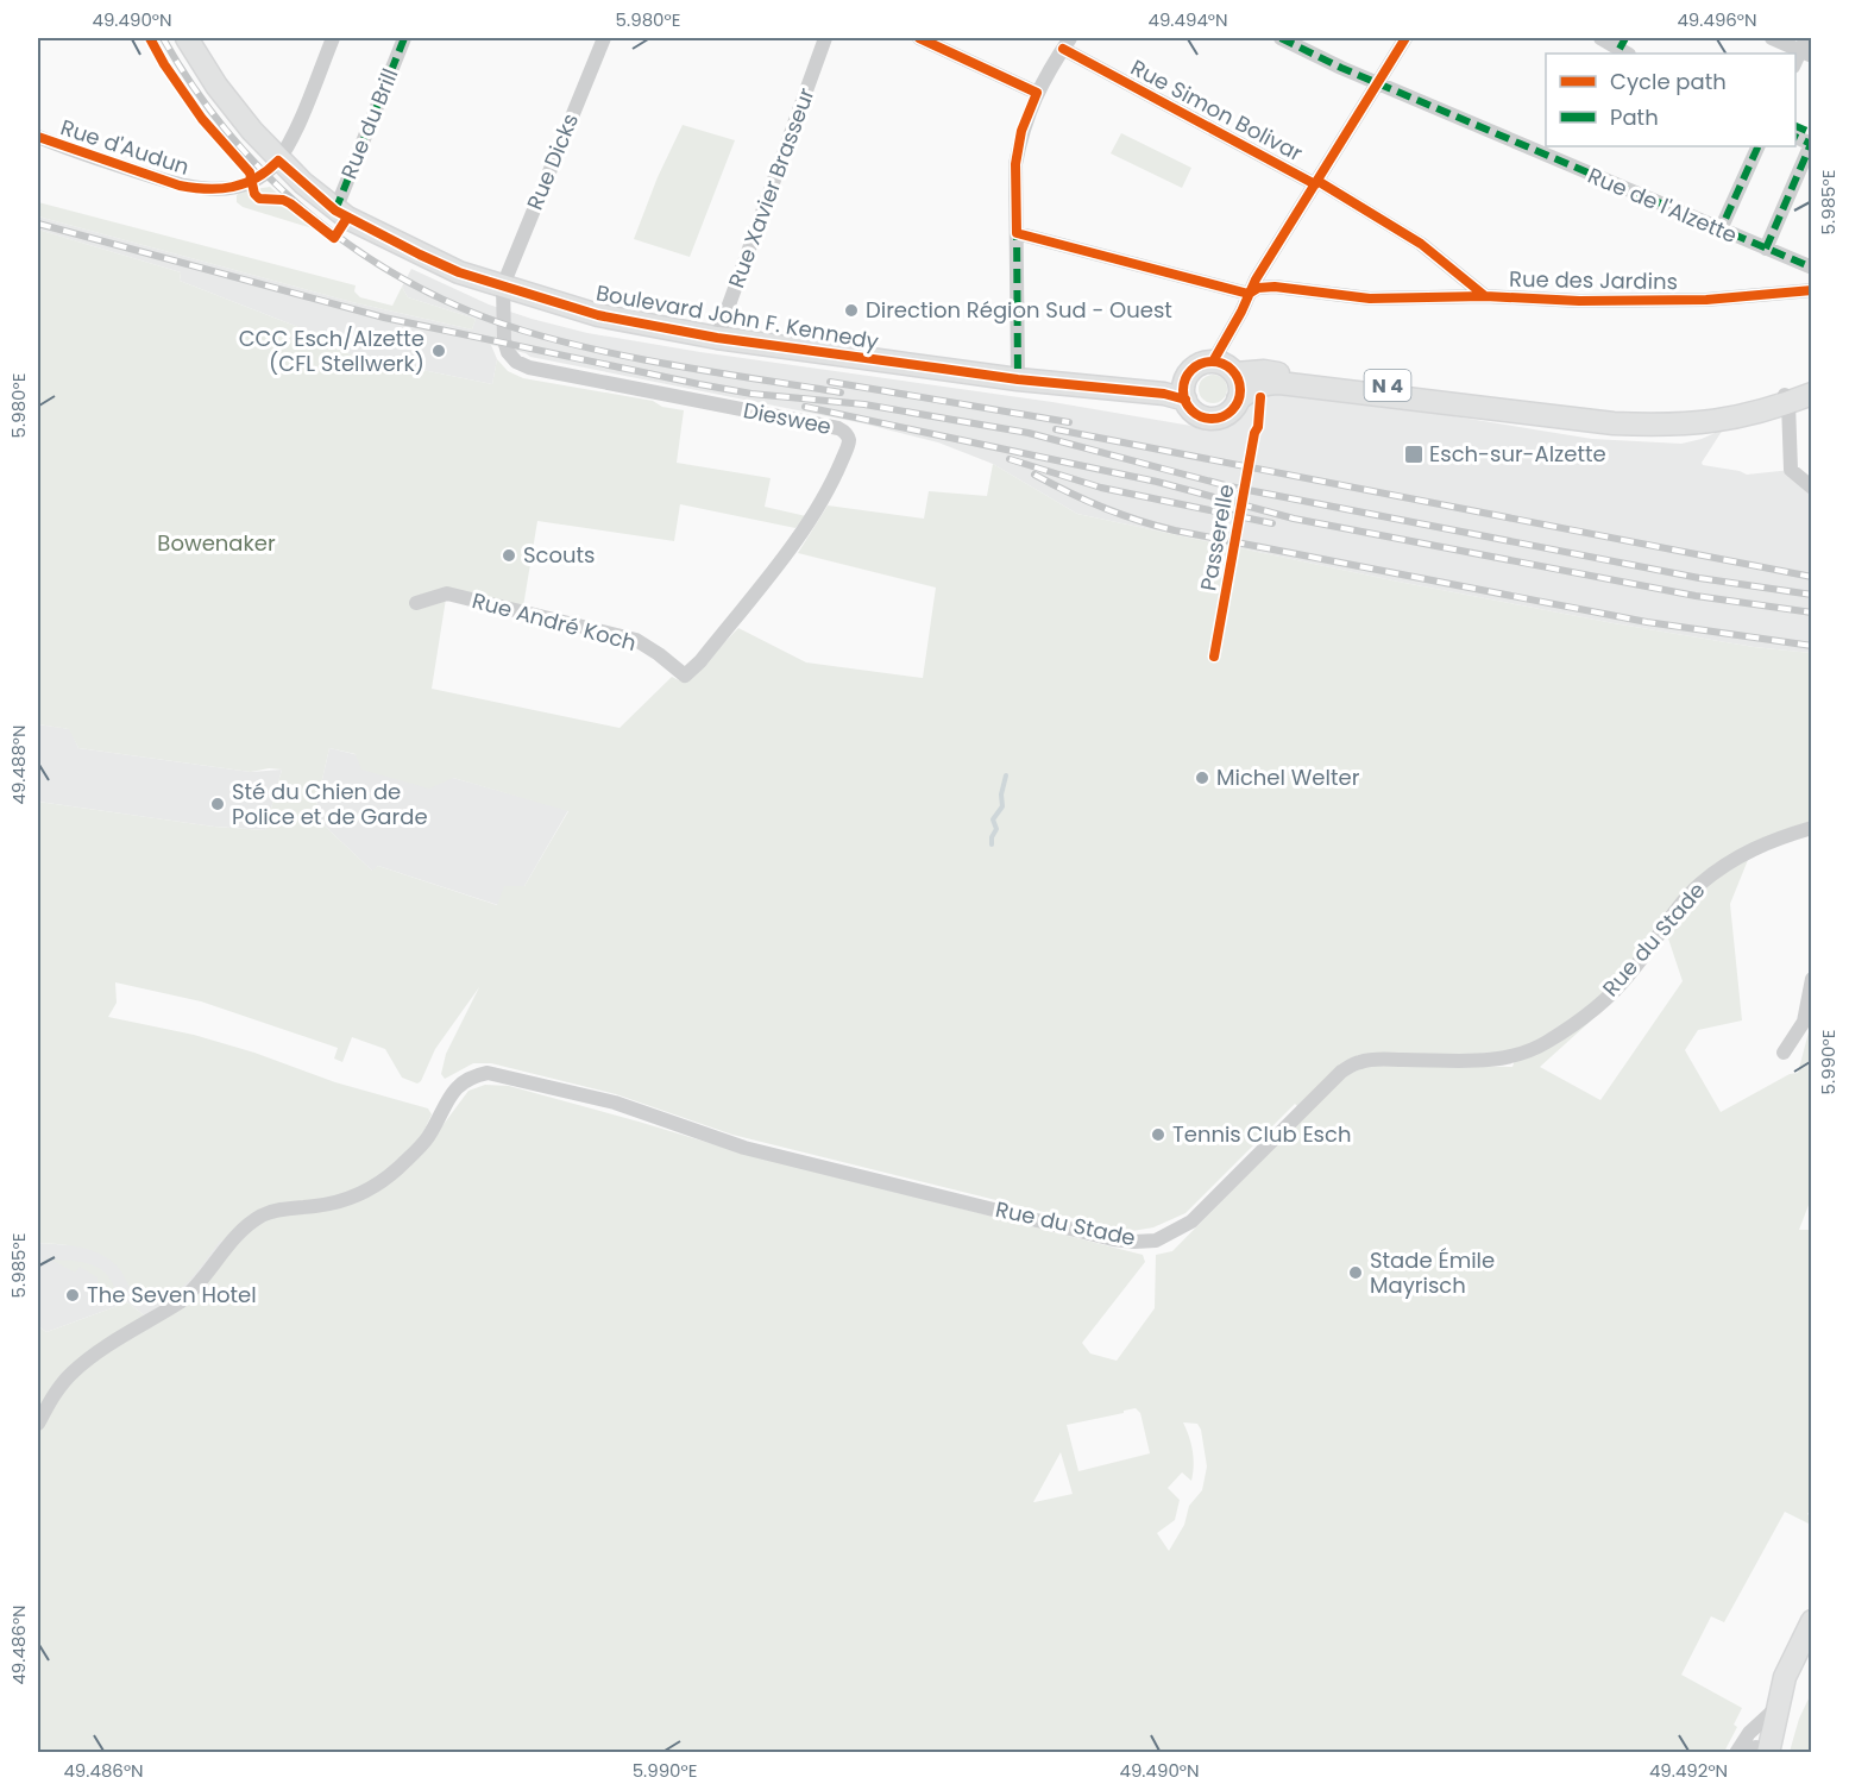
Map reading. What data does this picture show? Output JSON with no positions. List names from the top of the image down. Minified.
{"streets":{"main road":["Boulevard John F. Kennedy","N 4"],"street":["Rue Simon Bolivar","Rue du Brill","Rue d'Audun","Rue Dicks","Rue Xavier Brasseur","Rue de l'Alzette","Rue des Jardins","Dieswee","Rue André Koch","Rue du Stade"],"cycle path":["Passerelle"]},"crossings":[["Rue Simon Bolivar","Rue des Jardins"],["Rue du Brill","Boulevard John F. Kennedy"],["Rue d'Audun","Boulevard John F. Kennedy"],["Rue Dicks","Boulevard John F. Kennedy"],["Rue Dicks","Dieswee"],["Rue Xavier Brasseur","Boulevard John F. Kennedy"],["Boulevard John F. Kennedy","N 4"],["Boulevard John F. Kennedy","Dieswee"],["Dieswee","Rue André Koch"]],"parks":["Bowenaker"],"places":{"other":["Direction Région Sud - Ouest","CCC Esch/Alzette (CFL Stellwerk)","Scouts","Michel Welter","Sté du Chien de Police et de Garde","Tennis Club Esch","Stade Émile Mayrisch","The Seven Hotel"],"transit":["Esch-sur-Alzette"]},"legend":["Cycle path","Path"],"coordinates":["49.490°N","5.980°E","49.494°N","49.496°N","5.985°E","49.488°N","5.990°E","49.486°N","49.492°N"]}
